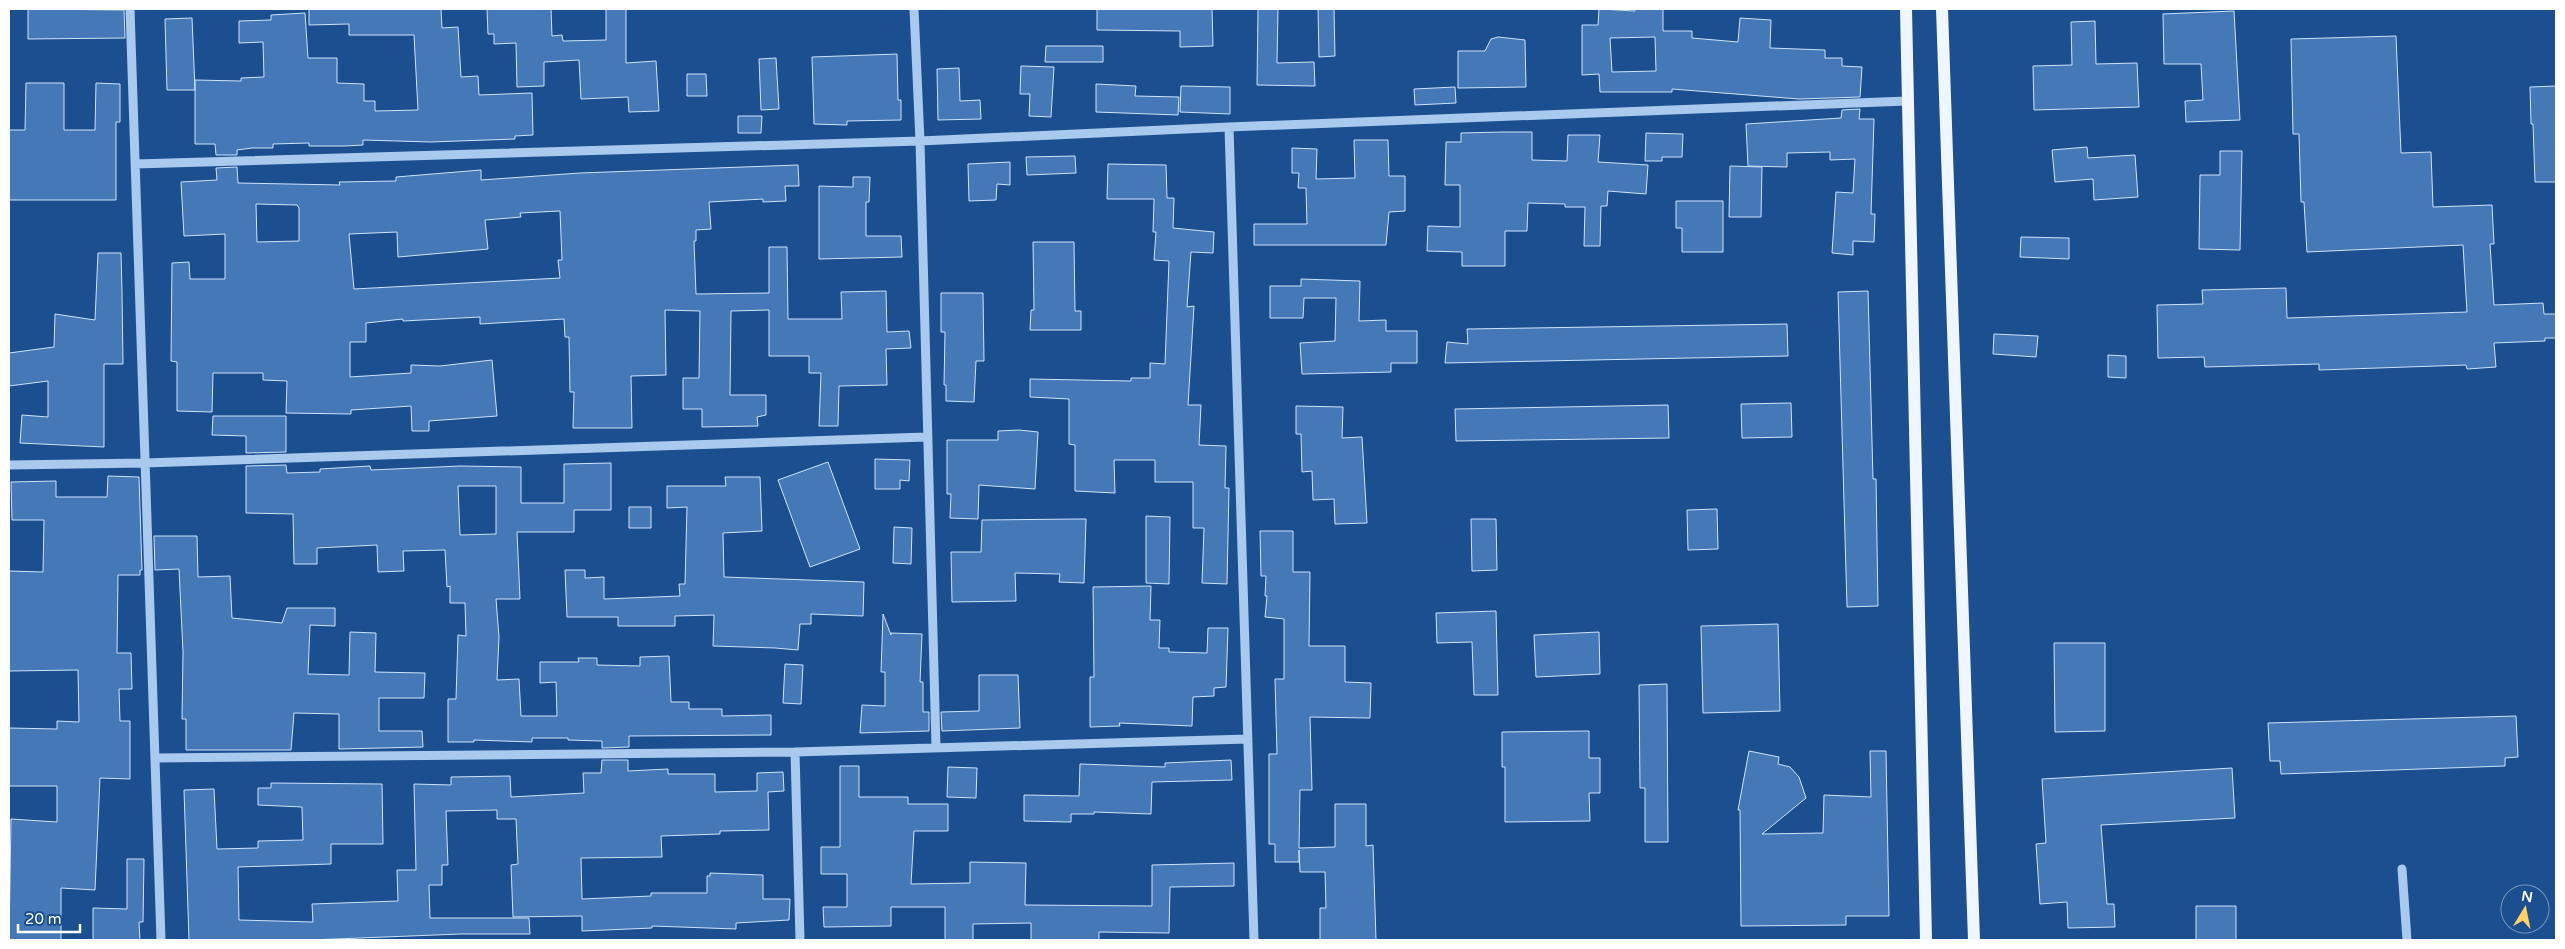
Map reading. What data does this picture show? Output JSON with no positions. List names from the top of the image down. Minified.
{"scale_bar":"20 m","north":"top"}
